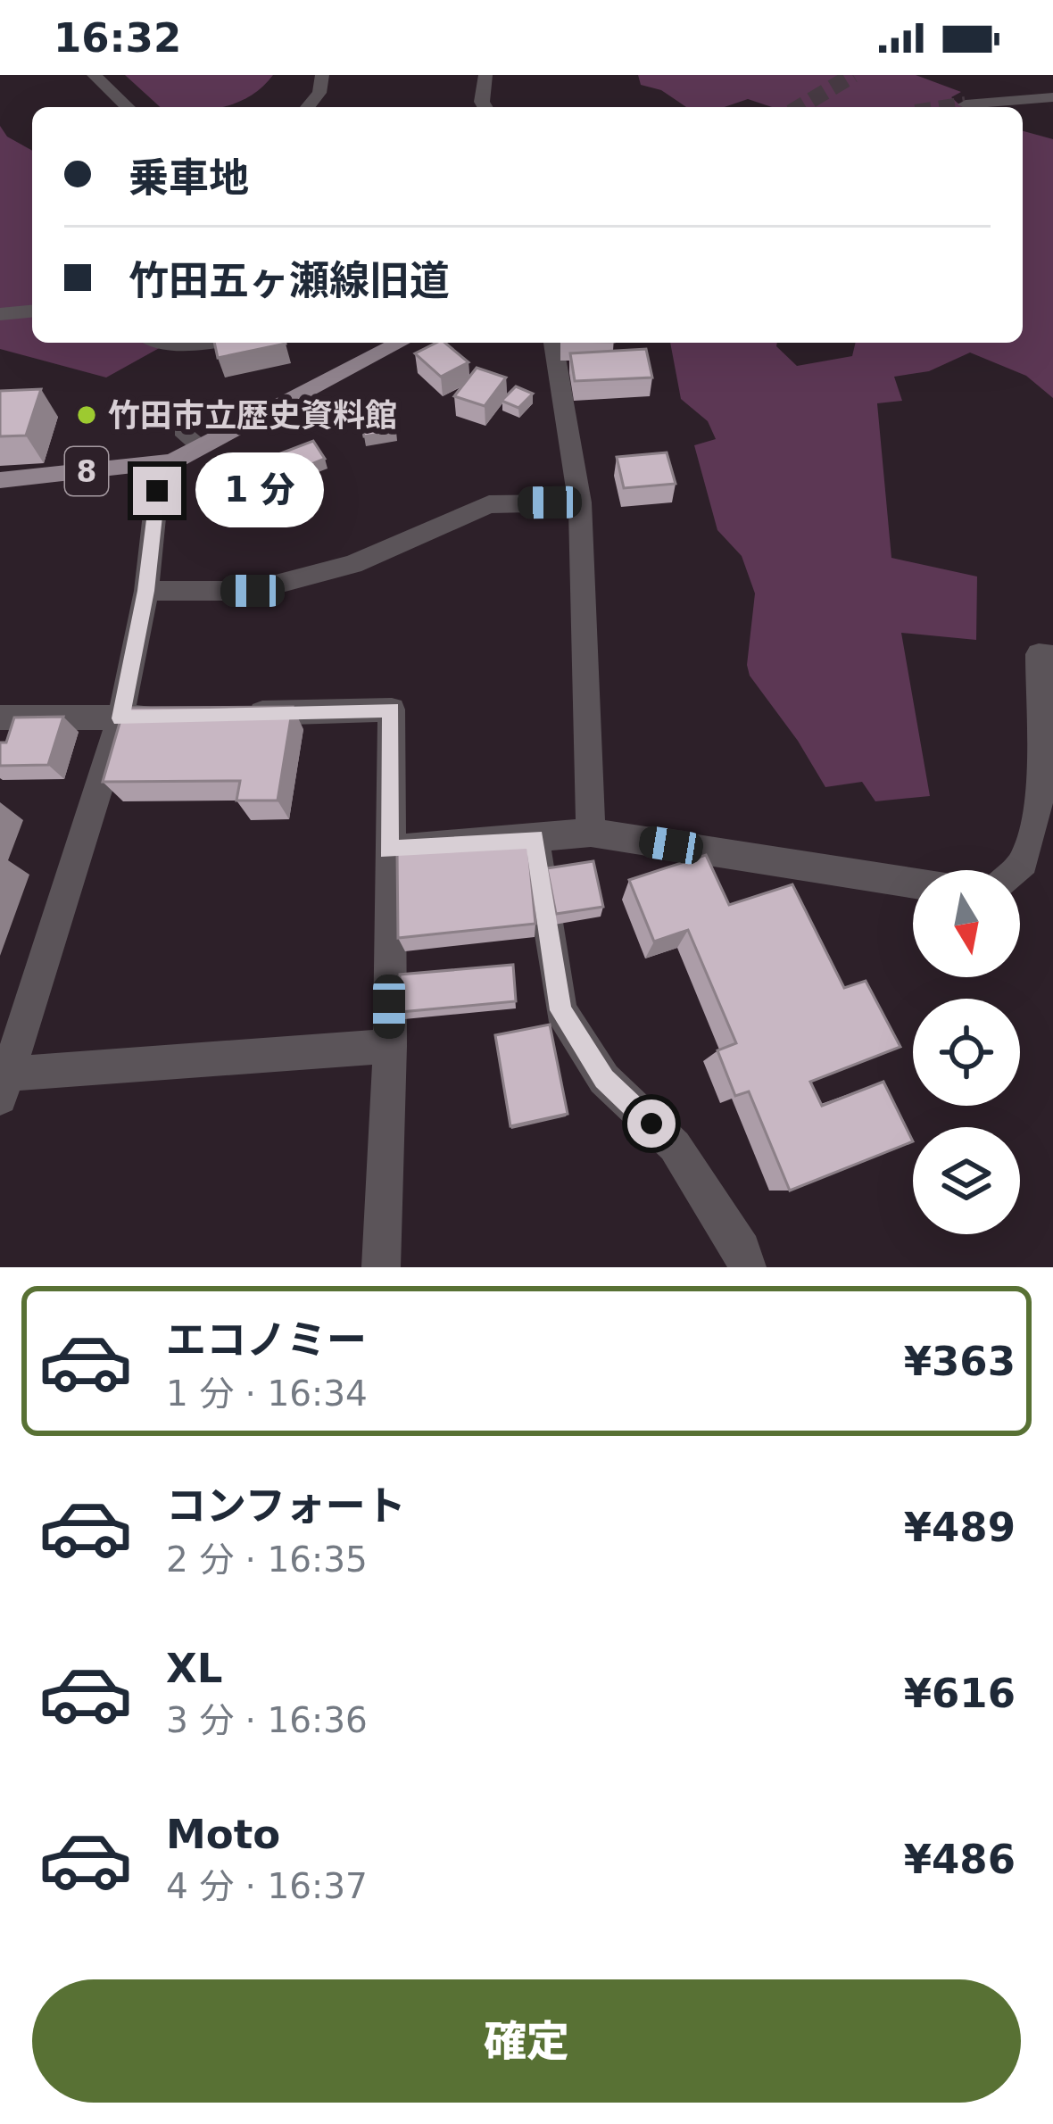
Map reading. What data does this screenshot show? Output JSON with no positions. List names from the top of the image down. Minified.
{"streets":{"main road":["8"]},"places":["竹田市立歴史資料館"],"north":"bottom","page":{"status":"16:32","banner":["乗車地","竹田五ヶ瀬線旧道"],"bubble":"1 分","list":[{"name":"エコノミー","note":"1 分 · 16:34","value":"¥363"},{"name":"コンフォート","note":"2 分 · 16:35","value":"¥489"},{"name":"XL","note":"3 分 · 16:36","value":"¥616"},{"name":"Moto","note":"4 分 · 16:37","value":"¥486"}],"buttons":"確定"}}
